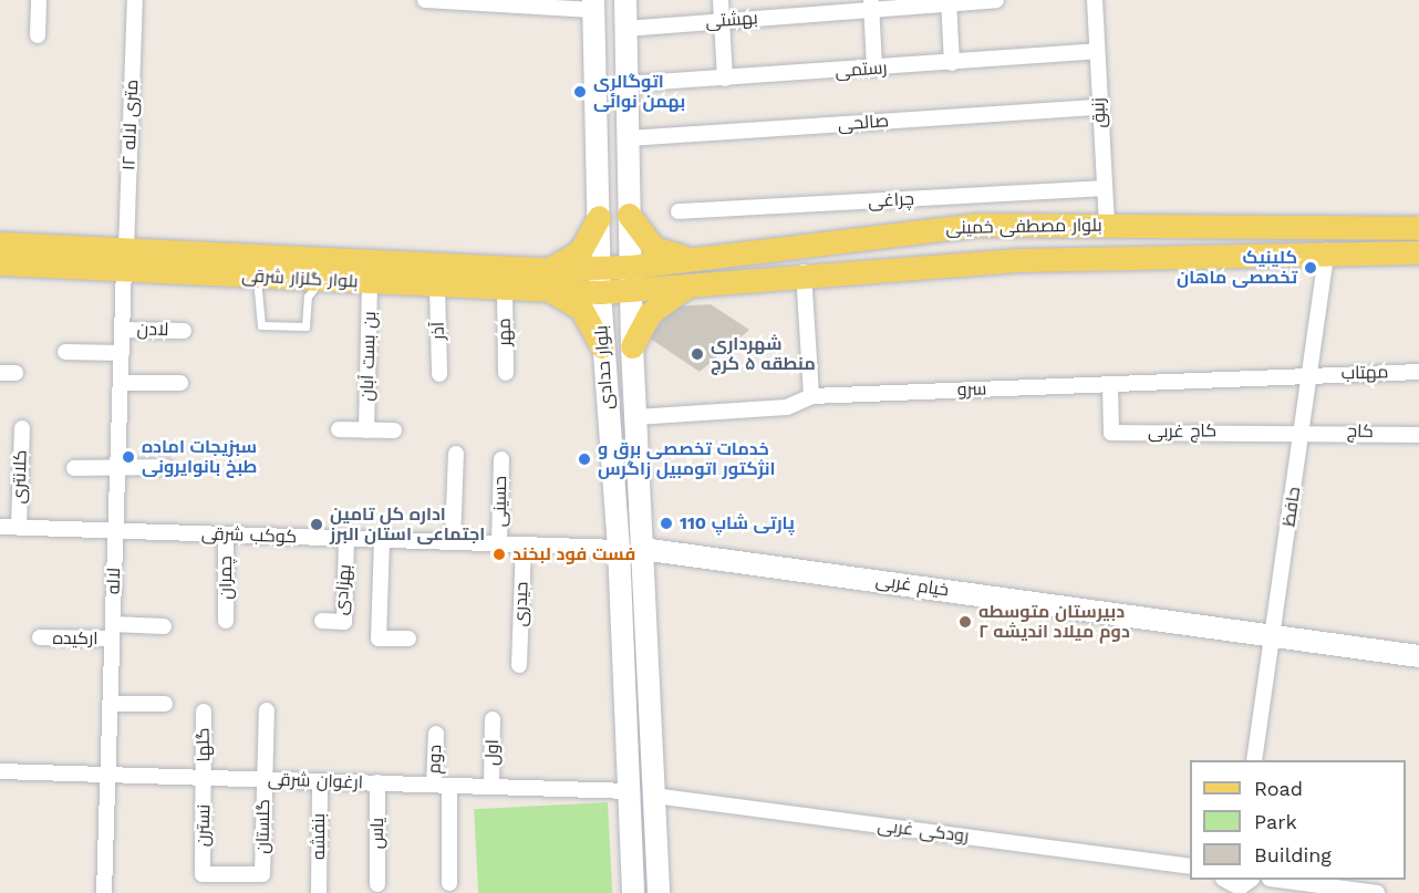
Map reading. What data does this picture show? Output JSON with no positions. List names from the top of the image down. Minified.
{"streets":{"main road":["بلوار مصطفی خمینی","بلوار گلزار شرقی","بلوار حدادی","خیام غربی"],"street":["بهشتی","رستمی","زنبق","صالحی","۱۲ متری لاله","چراغی","لادن","آذر","مهر","بن بست آبان","مهتاب","سرو","کاج غربی","کاج","کلانتری","حسینی","حافظ","کوکب شرقی","چمران","لاله","بهزادی","حیدری","ارکیده","گلها","اول","دوم","ارغوان شرقی","نسترن","گلستان","رودکی غربی","یاس","بنفشه"]},"crossings":[["بهشتی","بلوار حدادی"],["رستمی","زنبق"],["رستمی","بلوار حدادی"],["زنبق","صالحی"],["زنبق","چراغی"],["زنبق","بلوار مصطفی خمینی"],["صالحی","بلوار حدادی"],["۱۲ متری لاله","بلوار گلزار شرقی"],["۱۲ متری لاله","لاله"],["بلوار مصطفی خمینی","بلوار گلزار شرقی"],["بلوار مصطفی خمینی","بلوار حدادی"],["بلوار مصطفی خمینی","حافظ"],["بلوار گلزار شرقی","آذر"],["بلوار گلزار شرقی","مهر"],["بلوار گلزار شرقی","بن بست آبان"],["بلوار گلزار شرقی","بلوار حدادی"],["بلوار گلزار شرقی","لاله"],["لادن","لاله"],["بلوار حدادی","سرو"],["بلوار حدادی","کوکب شرقی"],["بلوار حدادی","خیام غربی"],["بلوار حدادی","ارغوان شرقی"],["بلوار حدادی","رودکی غربی"],["مهتاب","سرو"],["مهتاب","حافظ"],["سرو","کاج غربی"],["سرو","حافظ"],["کاج غربی","کاج"],["کاج غربی","حافظ"],["کاج","حافظ"],["کلانتری","کوکب شرقی"],["حسینی","کوکب شرقی"],["حافظ","خیام غربی"],["کوکب شرقی","چمران"],["کوکب شرقی","لاله"],["کوکب شرقی","بهزادی"],["کوکب شرقی","حیدری"],["لاله","ارکیده"],["لاله","ارغوان شرقی"],["گلها","ارغوان شرقی"],["گلها","نسترن"],["اول","ارغوان شرقی"],["دوم","ارغوان شرقی"],["ارغوان شرقی","نسترن"],["ارغوان شرقی","گلستان"],["ارغوان شرقی","یاس"],["ارغوان شرقی","بنفشه"],["نسترن","گلستان"]],"places":["اتوگالری بهمن نوائی","کلینیک تخصصی ماهان","شهرداری منطقه ۵ کرج","سبزیجات اماده طبخ بانوایرونی","خدمات تخصصی برق و انژکتور اتومبیل زاگرس","پارتی شاپ 110","اداره کل تامین اجتماعی استان البرز","فست فود لبخند","دبیرستان متوسطه دوم میلاد اندیشه ۲"],"legend":["Road","Park","Building"]}
